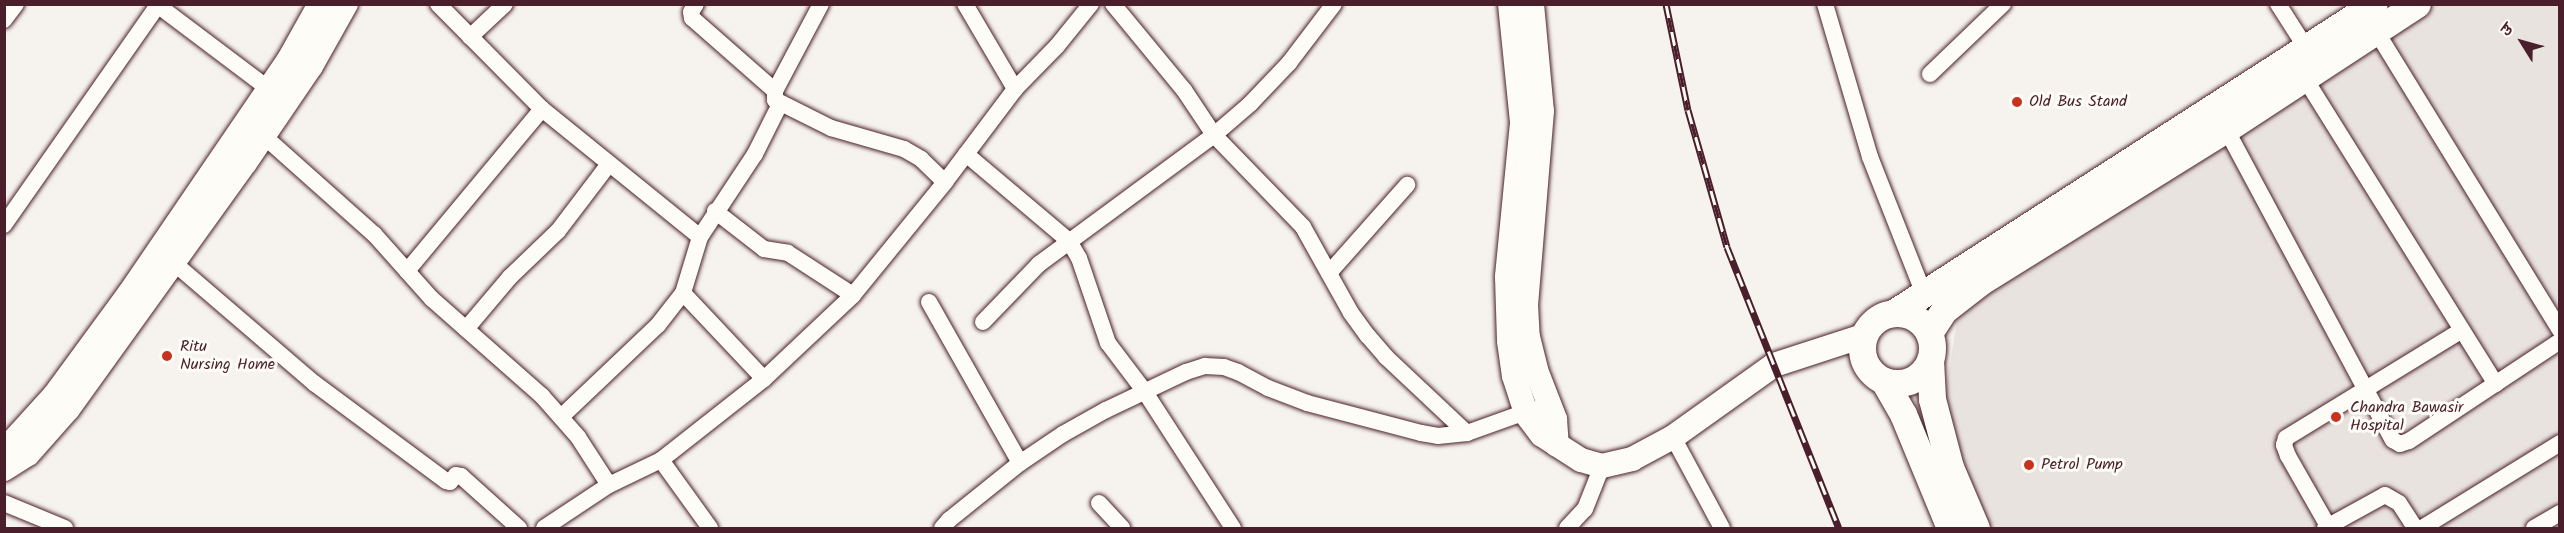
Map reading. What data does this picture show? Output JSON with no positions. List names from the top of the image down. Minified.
{"places":["Old Bus Stand","Ritu Nursing Home","Chandra Bawasir Hospital","Petrol Pump"],"north":"top left"}
